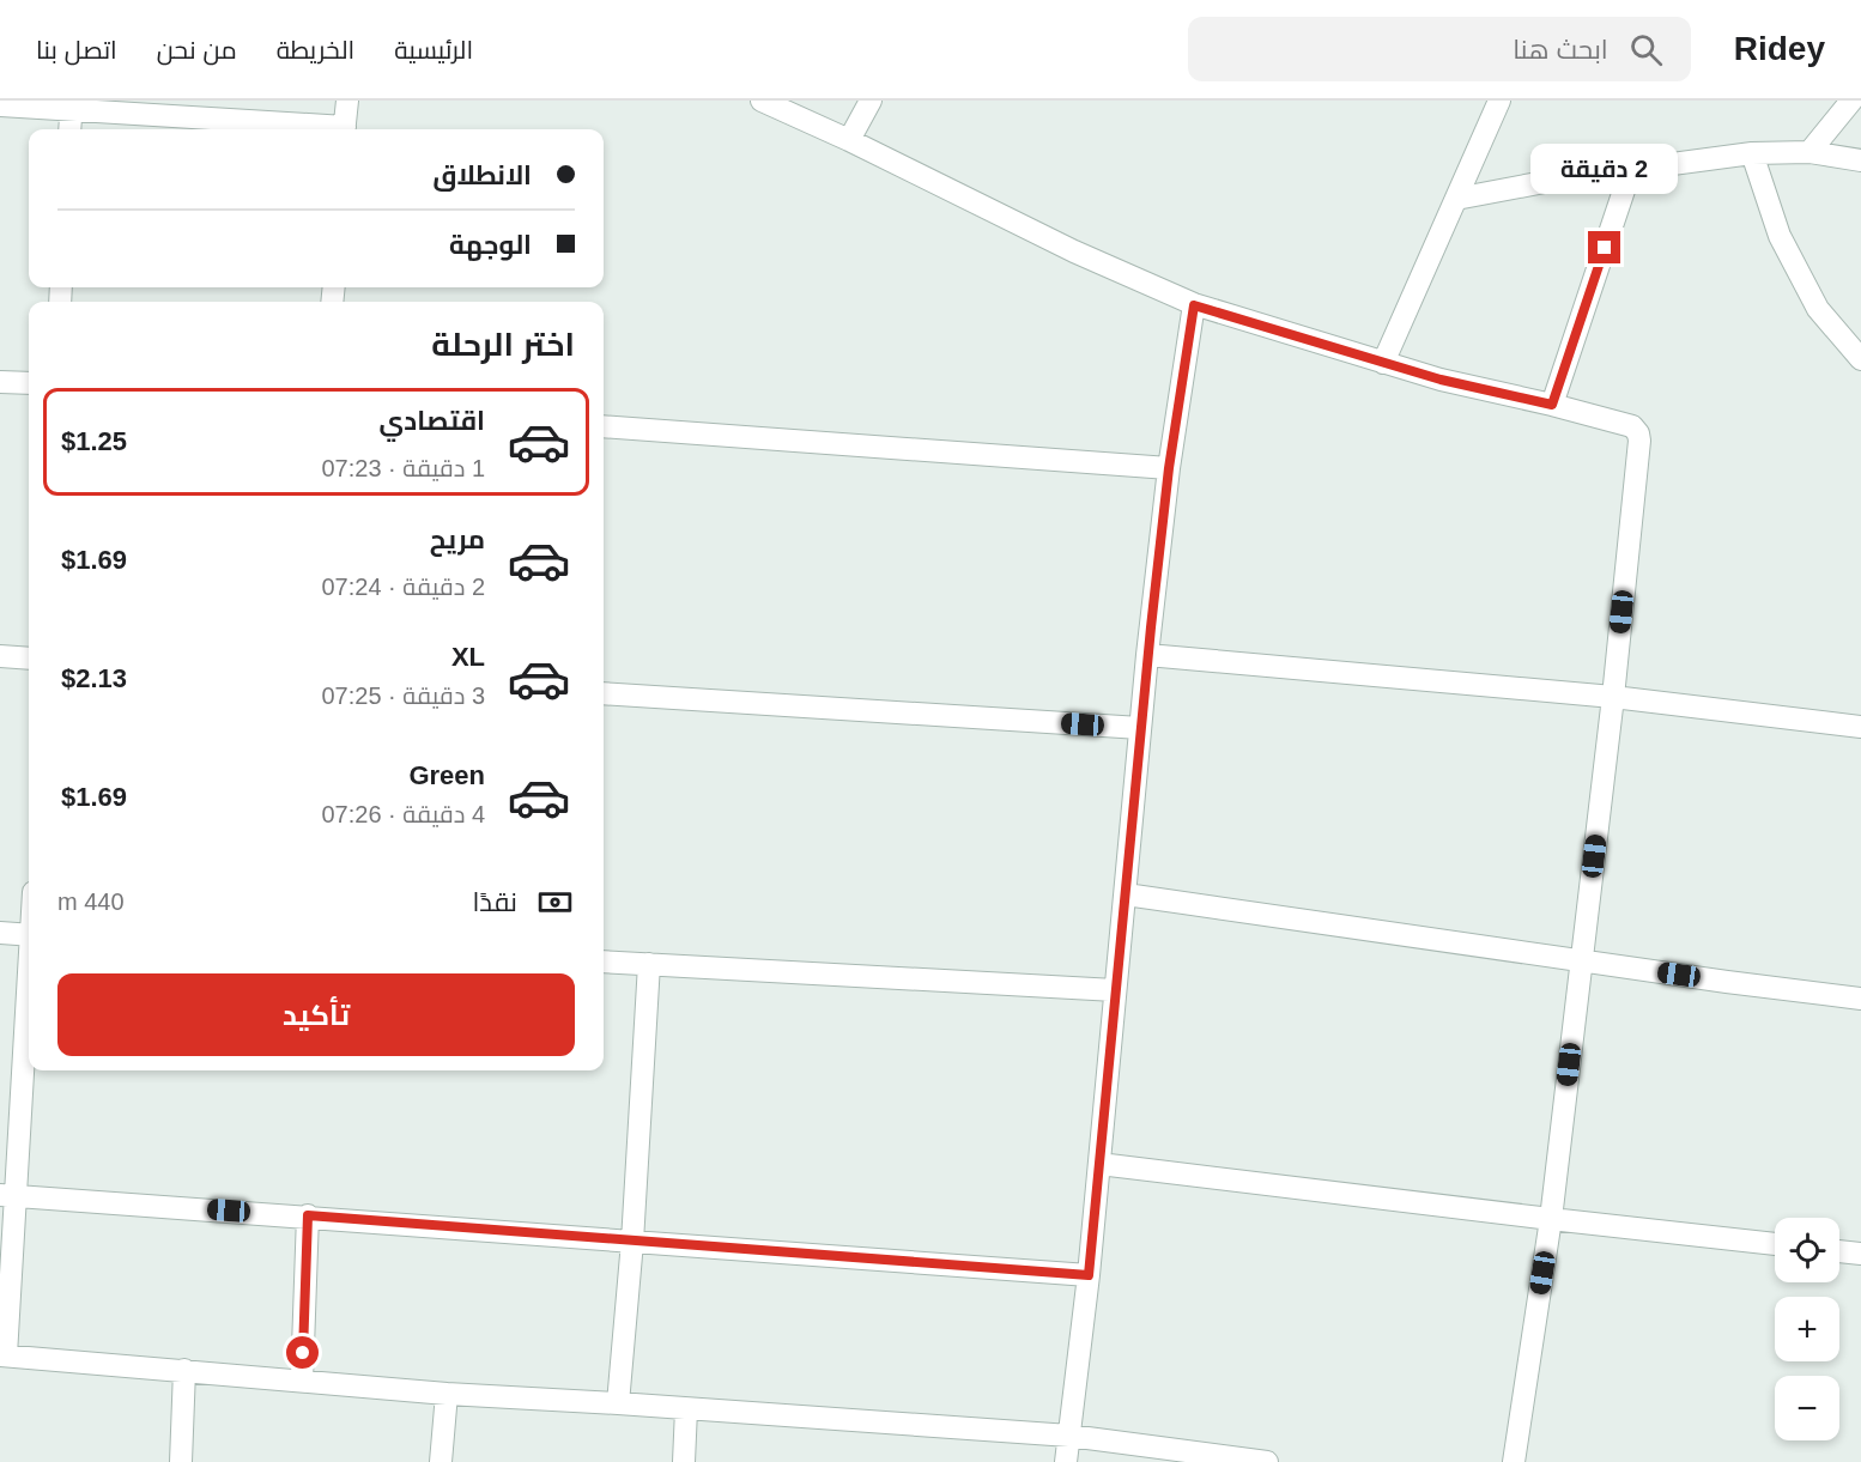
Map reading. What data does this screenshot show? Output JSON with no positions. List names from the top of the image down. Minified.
{"page":{"header":"Ridey","search":"ابحث هنا","nav":["الرئيسية","الخريطة","من نحن","اتصل بنا"],"banner":["الانطلاق","الوجهة"],"bubble":"2 دقيقة","heading":"اختر الرحلة","list":[{"name":"اقتصادي","note":"1 دقيقة · 07:23","value":"$1.25"},{"name":"مريح","note":"2 دقيقة · 07:24","value":"$1.69"},{"name":"XL","note":"3 دقيقة · 07:25","value":"$2.13"},{"name":"Green","note":"4 دقيقة · 07:26","value":"$1.69"}],"pay":["نقدًا","440 m"],"buttons":"تأكيد","map_buttons":["+","−"]}}
